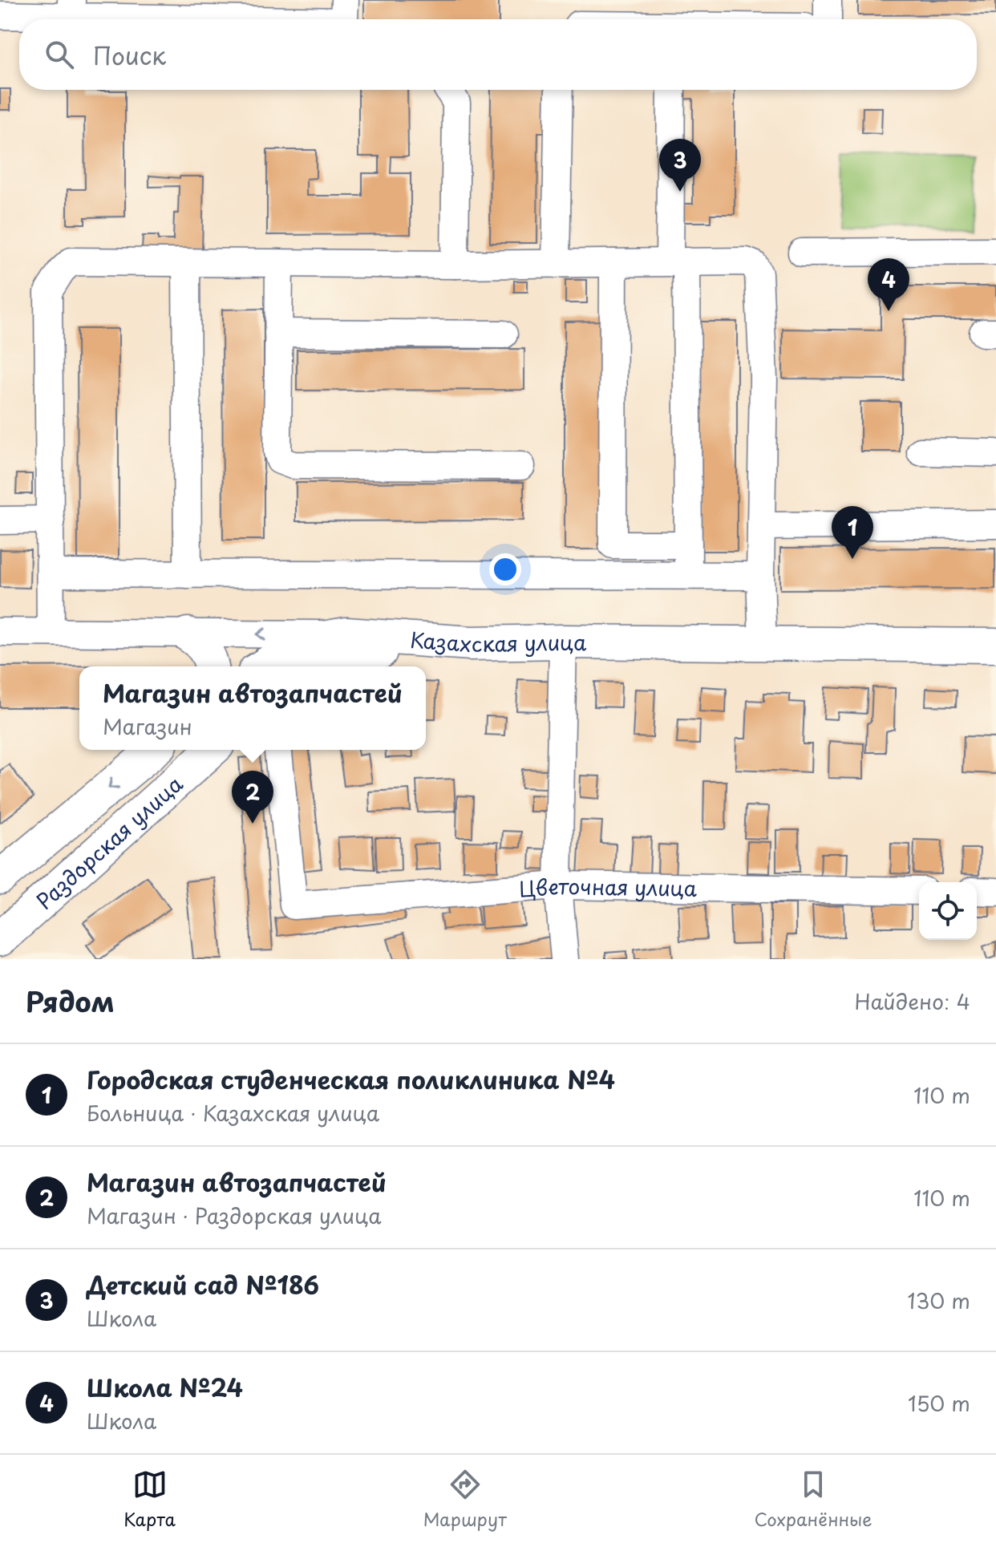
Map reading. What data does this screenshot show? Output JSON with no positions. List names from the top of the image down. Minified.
{"streets":{"main road":["Казахская улица","Раздорская улица"],"street":["Цветочная улица"]},"page":{"search":"Поиск","pins":["3","4","1","2"],"popup":["Магазин автозапчастей","Магазин"],"heading":["Рядом","Найдено: 4"],"list":[{"mark":"1","name":"Городская студенческая поликлиника №4","note":"Больница · Казахская улица","value":"110 m"},{"mark":"2","name":"Магазин автозапчастей","note":"Магазин · Раздорская улица","value":"110 m"},{"mark":"3","name":"Детский сад №186","note":"Школа","value":"130 m"},{"mark":"4","name":"Школа №24","note":"Школа","value":"150 m"}],"nav":["Карта","Маршрут","Сохранённые"]}}
